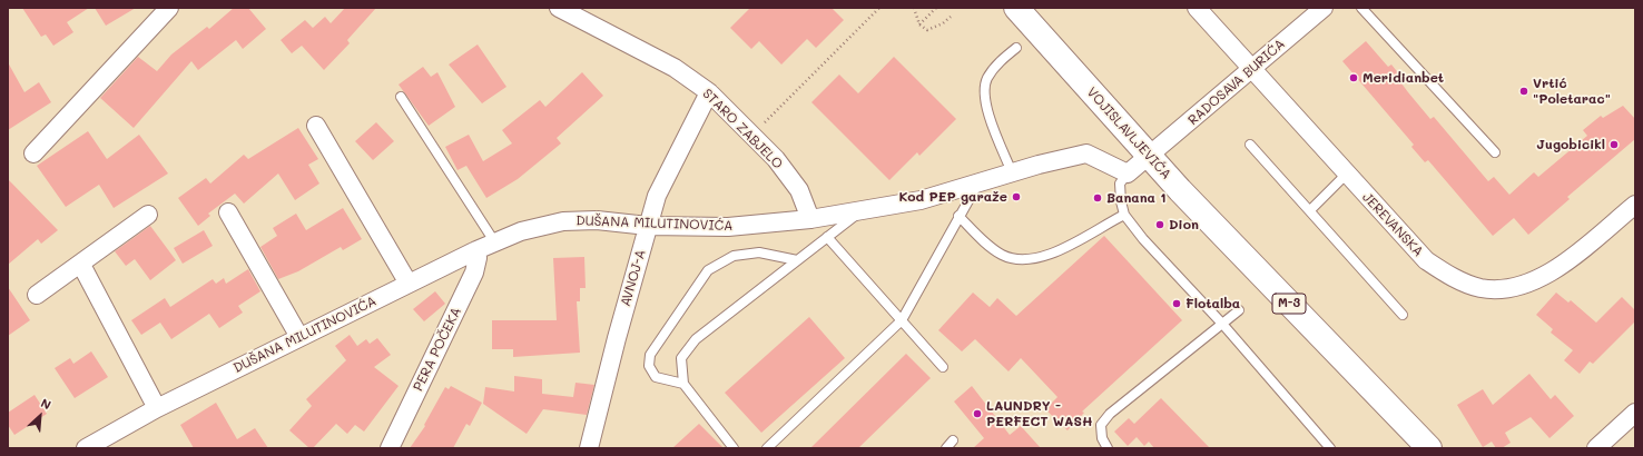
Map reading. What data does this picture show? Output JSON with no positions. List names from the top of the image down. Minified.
{"streets":{"main road":["VOJISLAVLJEVIĆA","M-3"],"street":["RADOSAVA BURIĆA","STARO ZABJELO","DUŠANA MILUTINOVIĆA","JEREVANSKA","AVNOJ-A","PERA POČEKA"]},"crossings":[["RADOSAVA BURIĆA","VOJISLAVLJEVIĆA"],["RADOSAVA BURIĆA","JEREVANSKA"],["STARO ZABJELO","DUŠANA MILUTINOVIĆA"],["STARO ZABJELO","AVNOJ-A"],["DUŠANA MILUTINOVIĆA","AVNOJ-A"],["DUŠANA MILUTINOVIĆA","PERA POČEKA"]],"places":["Meridianbet","Vrtić \"Poletarac\"","Jugobicikl","Kod PEP garaže","Banana 1","Dion","Flotalba","LAUNDRY - PERFECT WASH"],"north":"top right"}
